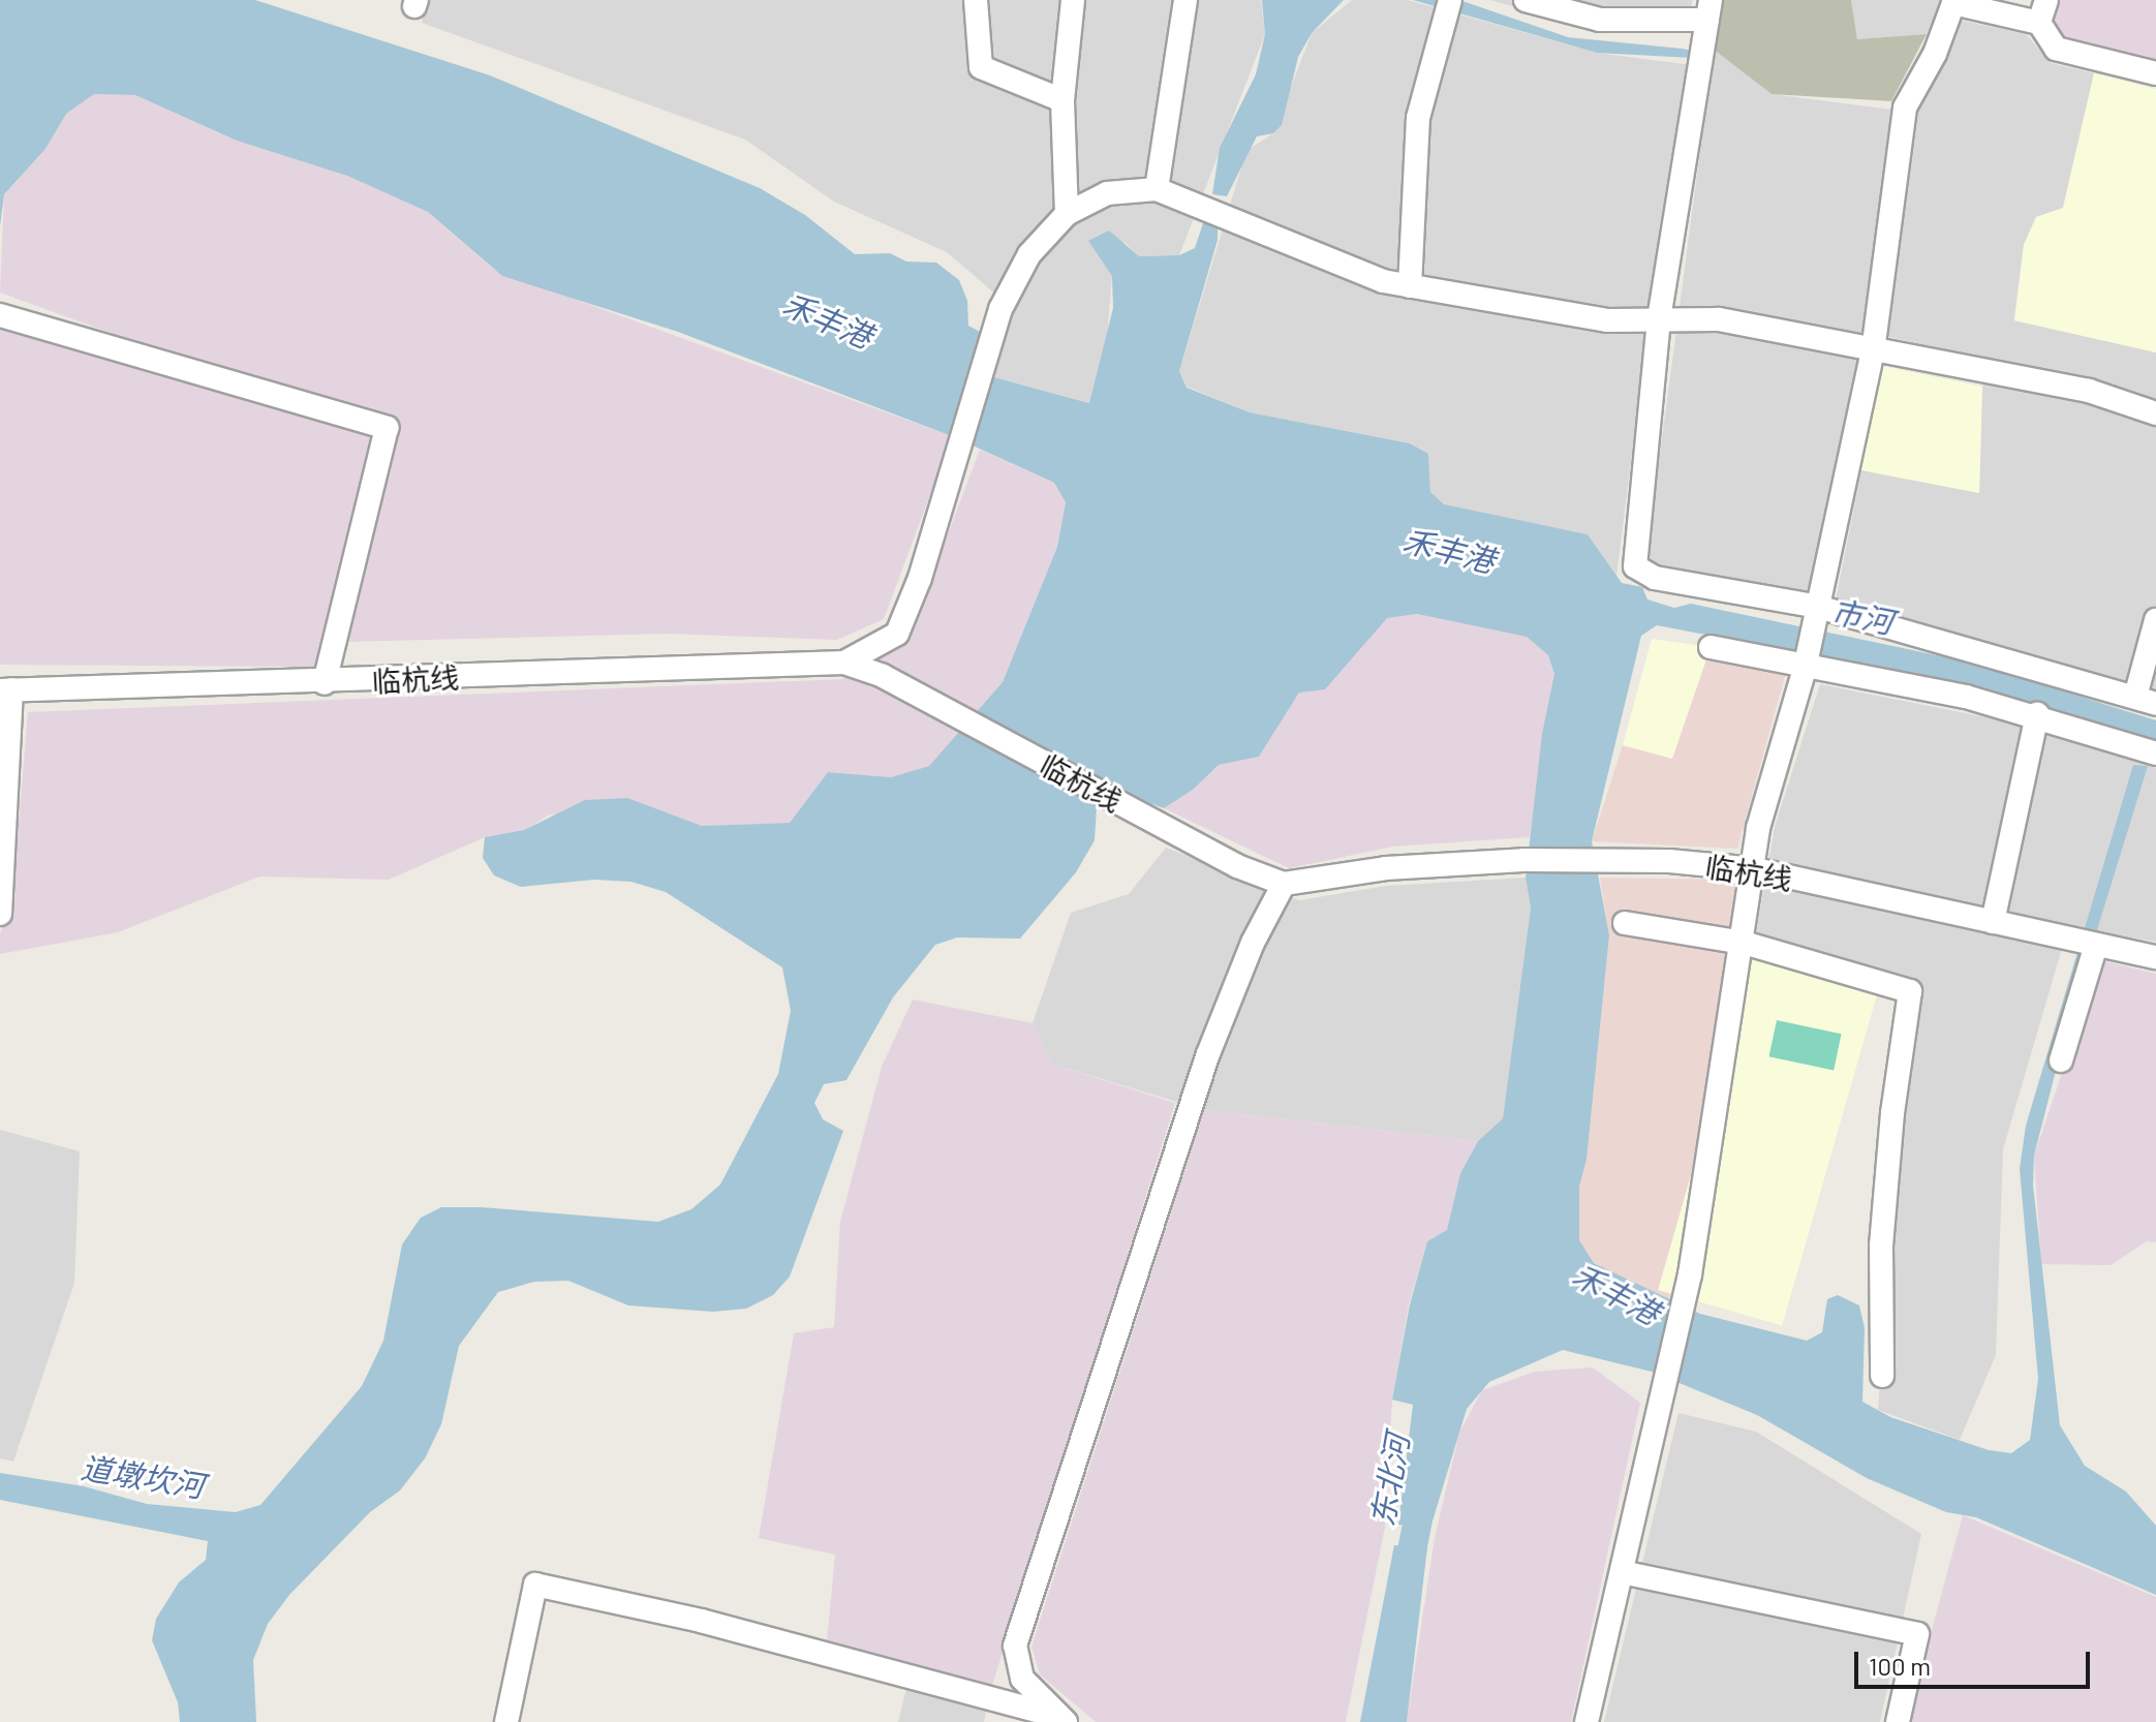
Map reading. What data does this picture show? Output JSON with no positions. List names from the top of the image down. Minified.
{"streets":{"street":["临杭线"]},"water":["禾丰港","市河","道墩坎河","东北河"],"scale_bar":"100 m"}
